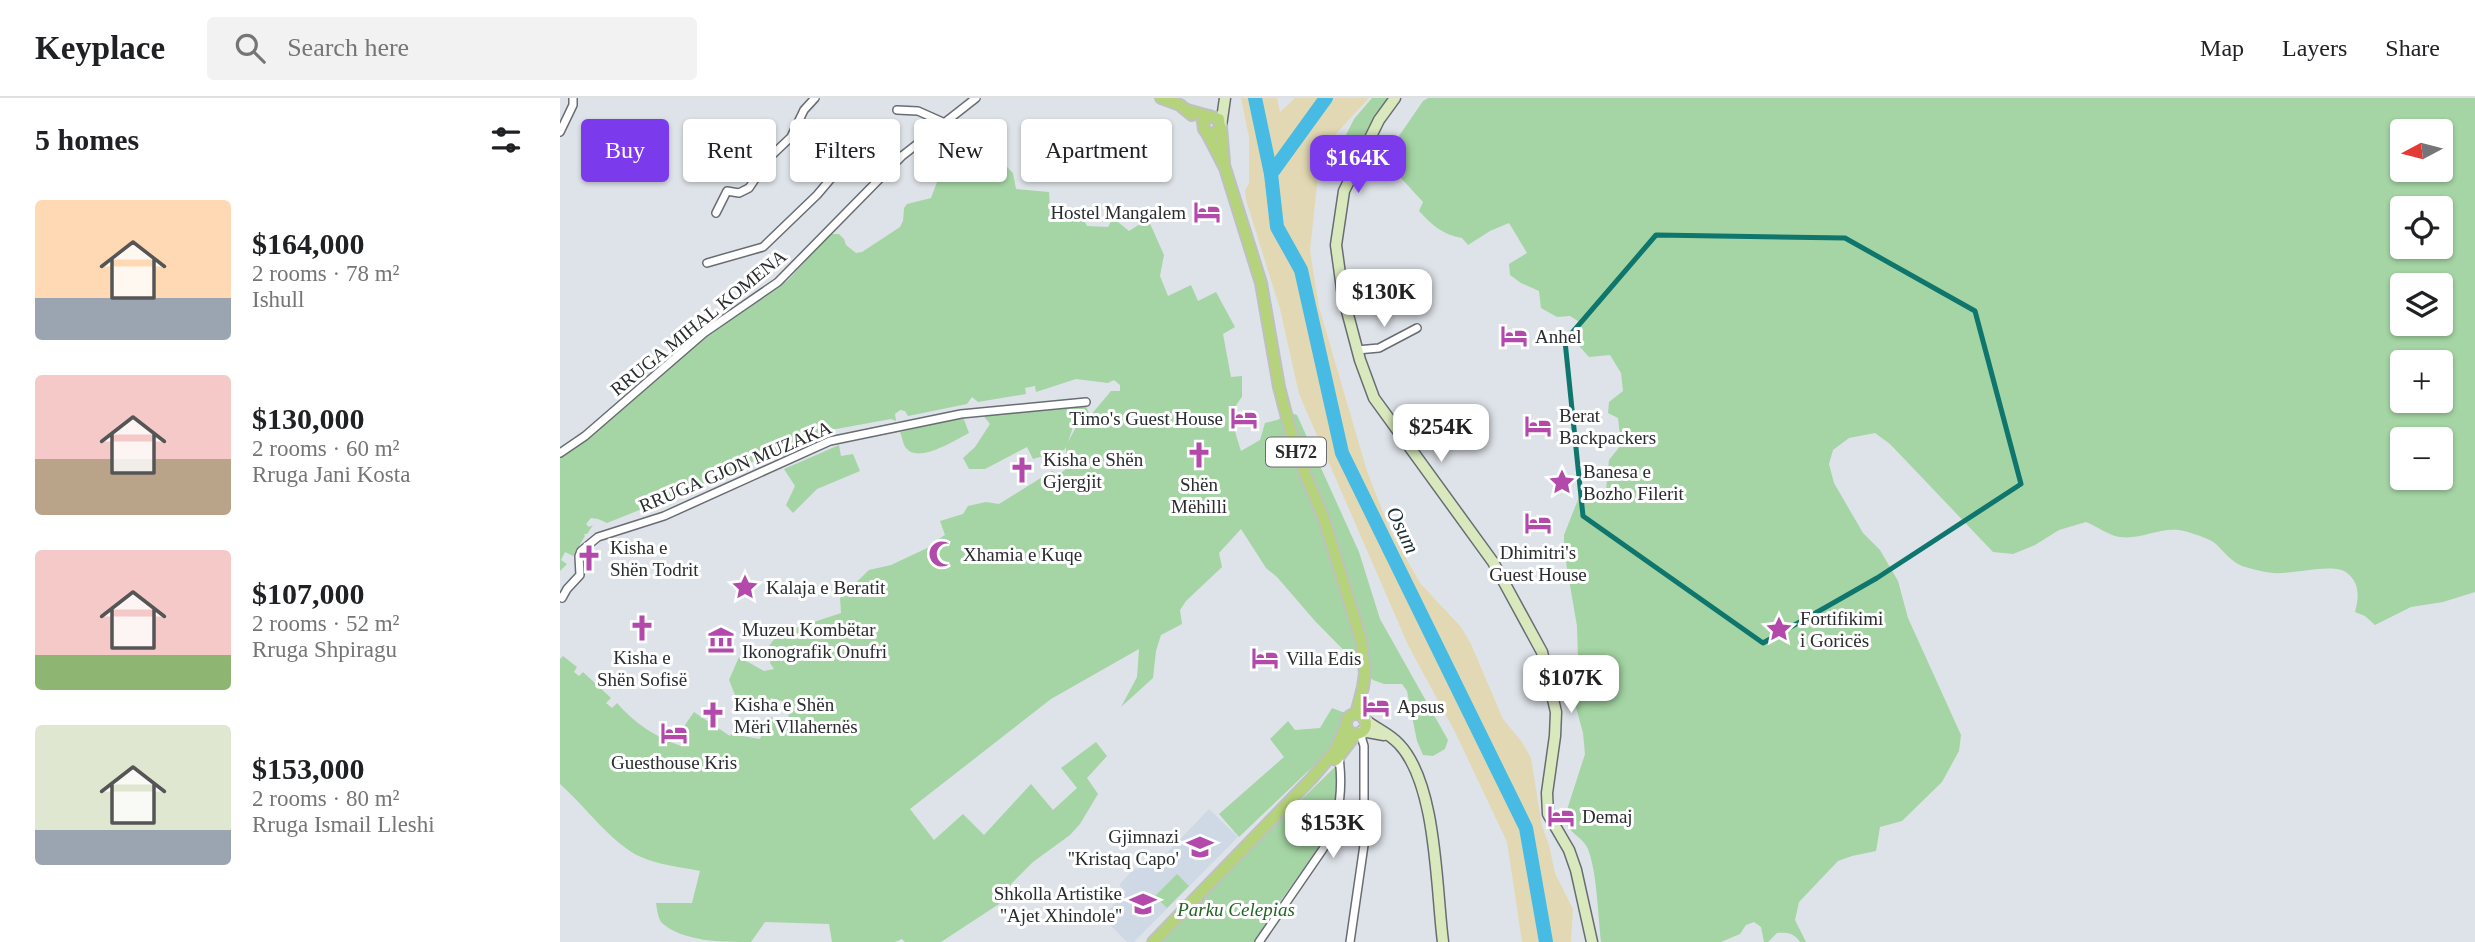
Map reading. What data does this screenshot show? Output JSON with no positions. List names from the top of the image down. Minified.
{"streets":{"main road":["SH72"],"street":["RRUGA MIHAL KOMENA","RRUGA GJON MUZAKA"]},"water":["Osum"],"parks":["Parku Celepias"],"places":{"hotel":["Hostel Mangalem","Anhel","Timo's Guest House","Berat Backpackers","Dhimitri's Guest House","Villa Edis","Apsus","Guesthouse Kris","Demaj"],"church":["Shën Mëhilli","Kisha e Shën Gjergjit","Kisha e Shën Todrit","Kisha e Shën Sofisë","Kisha e Shën Mëri Vllahernës"],"place":["Banesa e Bozho Filerit","Kalaja e Beratit","Fortifikimi i Goricës"],"mosque":["Xhamia e Kuqe"],"museum":["Muzeu Kombëtar Ikonografik Onufri"],"school or university":["Gjimnazi ''Kristaq Capo'","Shkolla Artistike ''Ajet Xhindole''"]},"north":"left","page":{"header":"Keyplace","search":"Search here","nav":["Map","Layers","Share"],"heading":"5 homes","map_buttons":["+","−"],"chip":["Buy","Rent","Filters","New","Apartment"],"price":["$164K","$130K","$254K","$107K","$153K"],"list":[{"name":"$164,000","note":"2 rooms · 78 m² · Ishull"},{"name":"$130,000","note":"2 rooms · 60 m² · Rruga Jani Kosta"},{"name":"$107,000","note":"2 rooms · 52 m² · Rruga Shpiragu"},{"name":"$153,000","note":"2 rooms · 80 m² · Rruga Ismail Lleshi"}]}}
